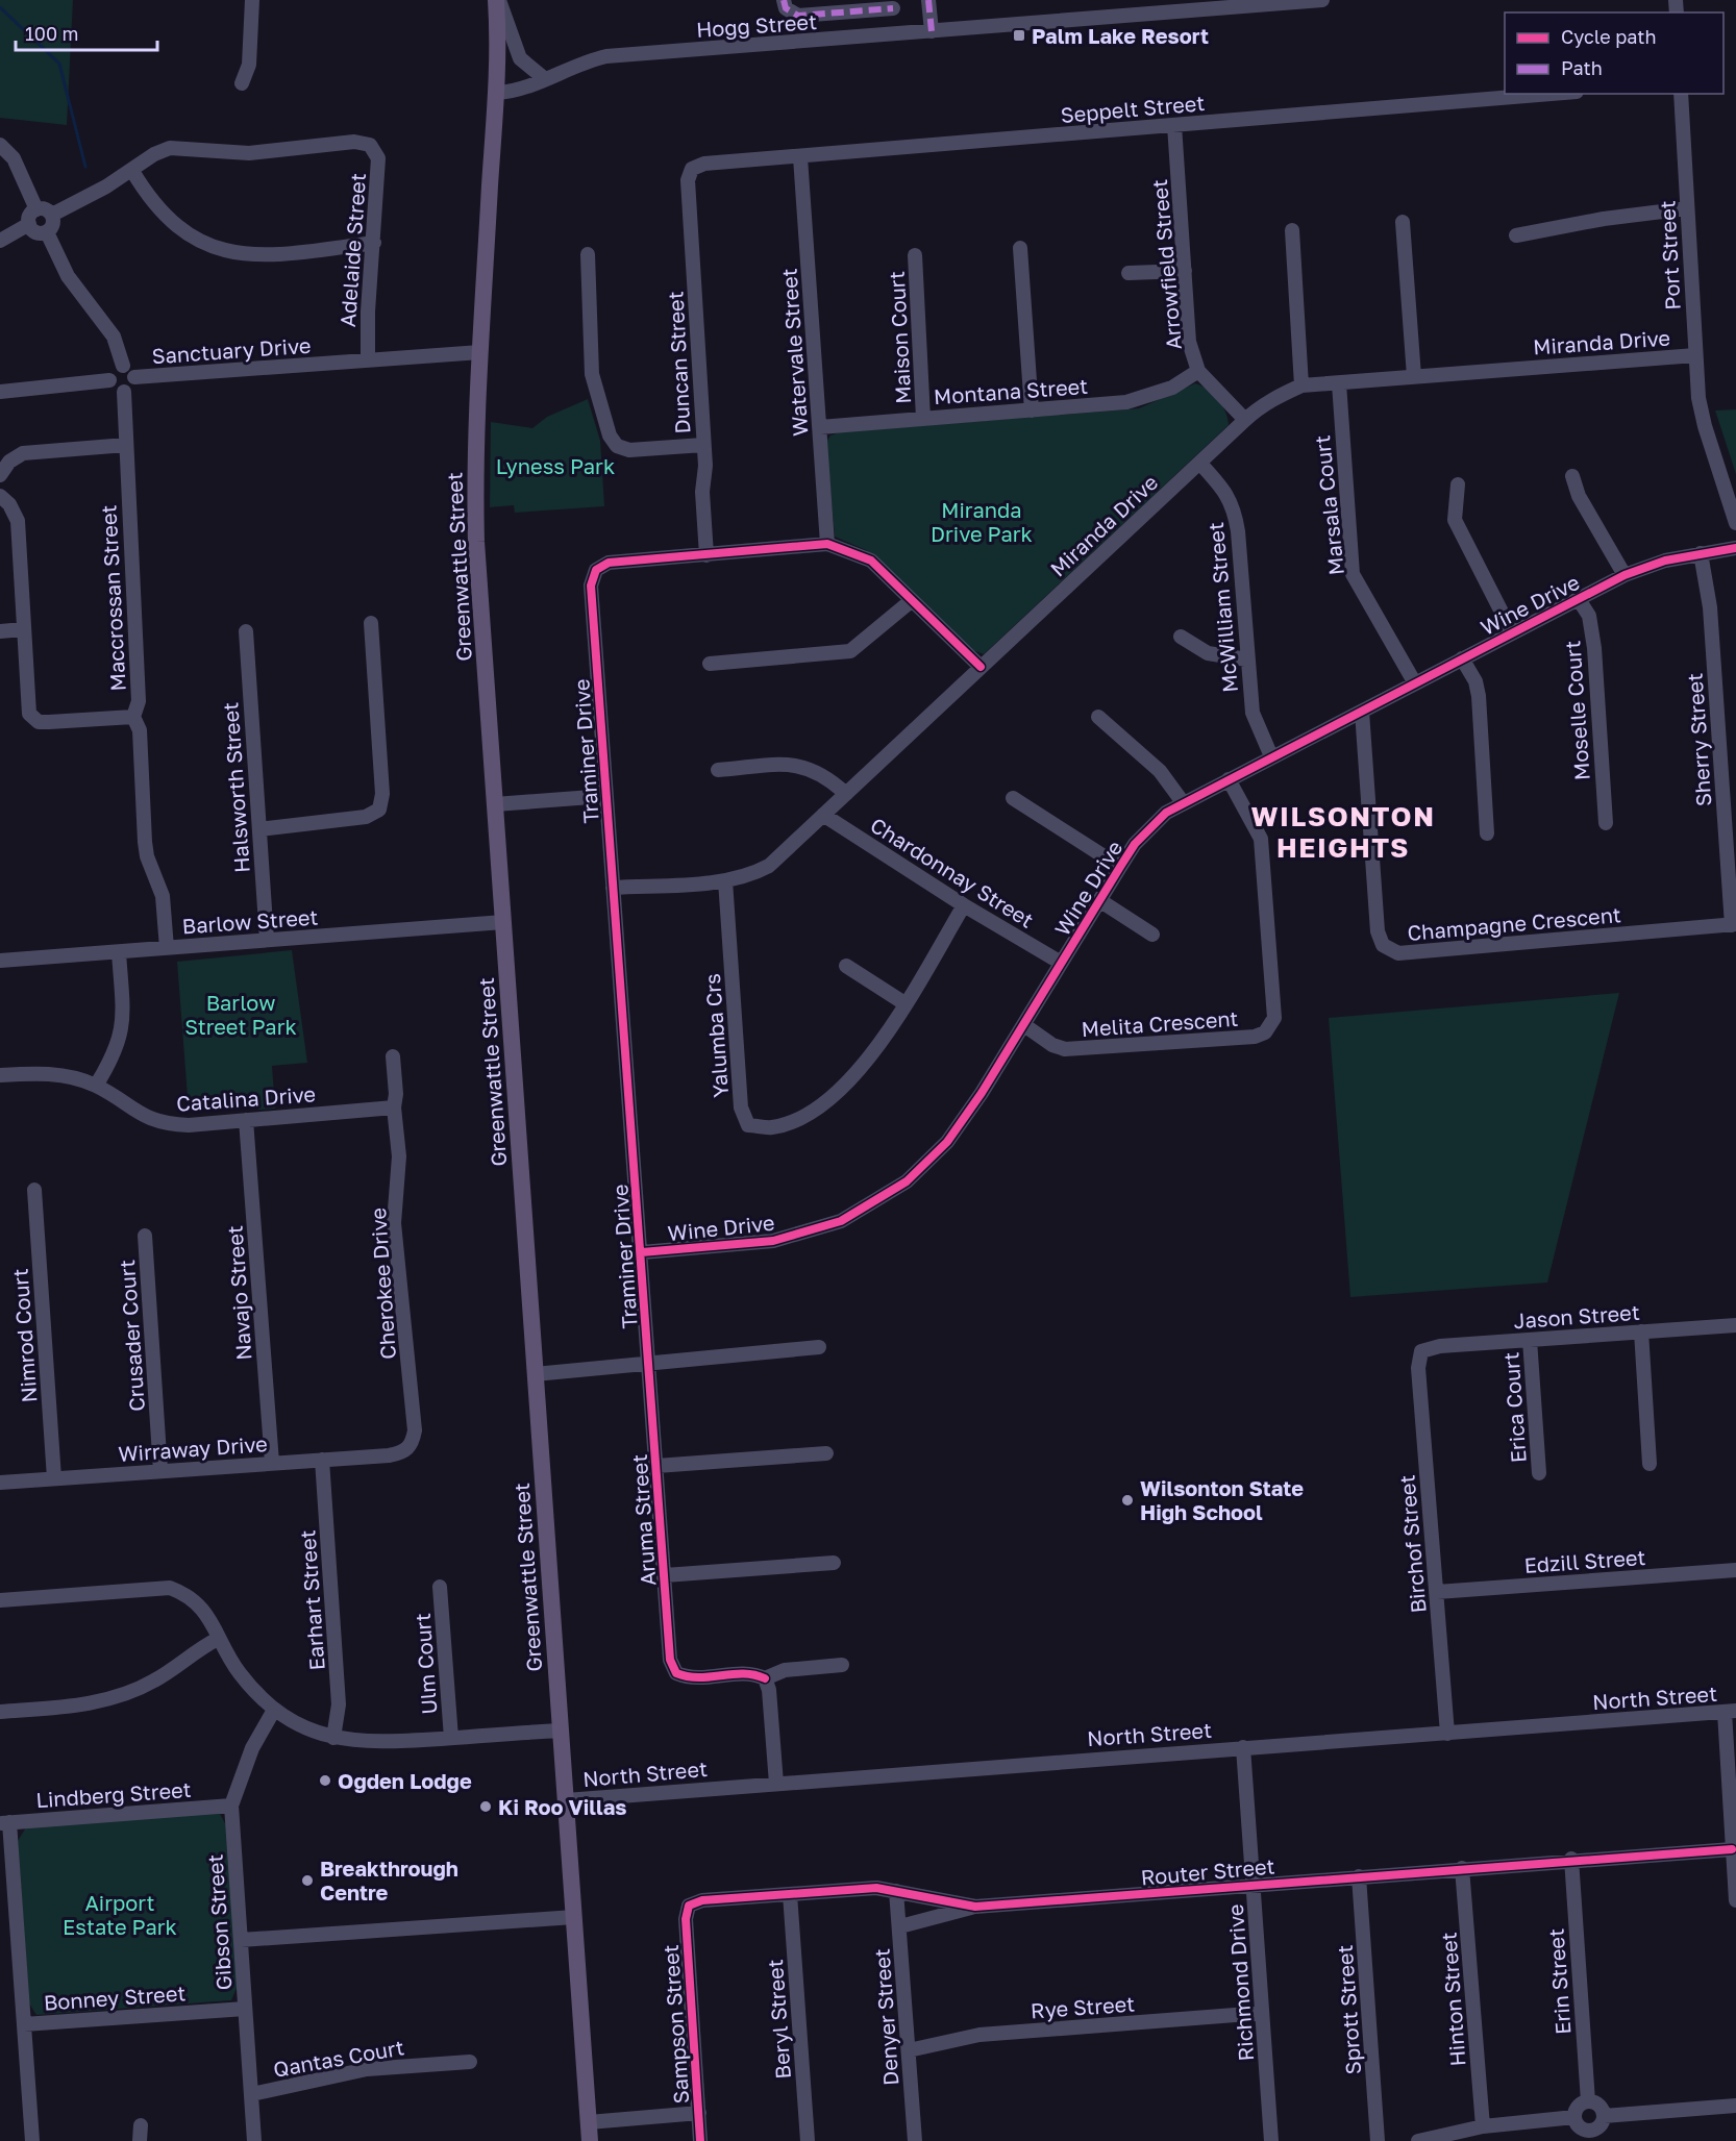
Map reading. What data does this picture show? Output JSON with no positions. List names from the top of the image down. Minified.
{"streets":{"main road":["Greenwattle Street"],"street":["Hogg Street","Seppelt Street","Adelaide Street","Port Street","Arrowfield Street","Maison Court","Miranda Drive","Sanctuary Drive","Watervale Street","Duncan Street","Montana Street","Marsala Court","Maccrossan Street","Wine Drive","McWilliam Street","Moselle Court","Sherry Street","Traminer Drive","Halsworth Street","Chardonnay Street","Barlow Street","Champagne Crescent","Melita Crescent","Yalumba Crs","Catalina Drive","Cherokee Drive","Navajo Street","Jason Street","Nimrod Court","Crusader Court","Erica Court","Wirraway Drive","Aruma Street","Birchof Street","Edzill Street","Earhart Street","Ulm Court","North Street","Lindberg Street","Router Street","Gibson Street","Erin Street","Richmond Drive","Bonney Street","Hinton Street","Rye Street","Sprott Street","Denyer Street","Beryl Street","Sampson Street","Qantas Court"]},"crossings":[["Hogg Street","Greenwattle Street"],["Seppelt Street","Arrowfield Street"],["Seppelt Street","Watervale Street"],["Seppelt Street","Duncan Street"],["Adelaide Street","Sanctuary Drive"],["Port Street","Miranda Drive"],["Arrowfield Street","Miranda Drive"],["Arrowfield Street","Montana Street"],["Maison Court","Montana Street"],["Miranda Drive","Marsala Court"],["Miranda Drive","McWilliam Street"],["Miranda Drive","Traminer Drive"],["Miranda Drive","Chardonnay Street"],["Miranda Drive","Yalumba Crs"],["Sanctuary Drive","Greenwattle Street"],["Sanctuary Drive","Maccrossan Street"],["Watervale Street","Montana Street"],["Watervale Street","Traminer Drive"],["Duncan Street","Traminer Drive"],["Marsala Court","Wine Drive"],["Greenwattle Street","Barlow Street"],["Greenwattle Street","North Street"],["Maccrossan Street","Barlow Street"],["Wine Drive","McWilliam Street"],["Wine Drive","Moselle Court"],["Wine Drive","Sherry Street"],["Wine Drive","Traminer Drive"],["Wine Drive","Chardonnay Street"],["Wine Drive","Champagne Crescent"],["Wine Drive","Melita Crescent"],["Sherry Street","Champagne Crescent"],["Traminer Drive","Aruma Street"],["Halsworth Street","Barlow Street"],["Chardonnay Street","Yalumba Crs"],["Catalina Drive","Cherokee Drive"],["Catalina Drive","Navajo Street"],["Cherokee Drive","Wirraway Drive"],["Navajo Street","Wirraway Drive"],["Jason Street","Erica Court"],["Jason Street","Birchof Street"],["Nimrod Court","Wirraway Drive"],["Crusader Court","Wirraway Drive"],["Wirraway Drive","Earhart Street"],["Birchof Street","Edzill Street"],["Birchof Street","North Street"],["North Street","Richmond Drive"],["Lindberg Street","Gibson Street"],["Router Street","Erin Street"],["Router Street","Richmond Drive"],["Router Street","Hinton Street"],["Router Street","Sprott Street"],["Router Street","Denyer Street"],["Router Street","Beryl Street"],["Router Street","Sampson Street"],["Gibson Street","Bonney Street"],["Gibson Street","Qantas Court"],["Richmond Drive","Rye Street"],["Rye Street","Denyer Street"]],"districts":["WILSONTON HEIGHTS"],"parks":["Lyness Park","Miranda Drive Park","Barlow Street Park","Airport Estate Park"],"places":{"transit":["Palm Lake Resort"],"other":["Wilsonton State High School","Ogden Lodge","Ki Roo Villas","Breakthrough Centre"]},"legend":["Cycle path","Path"],"scale_bar":"100 m"}
